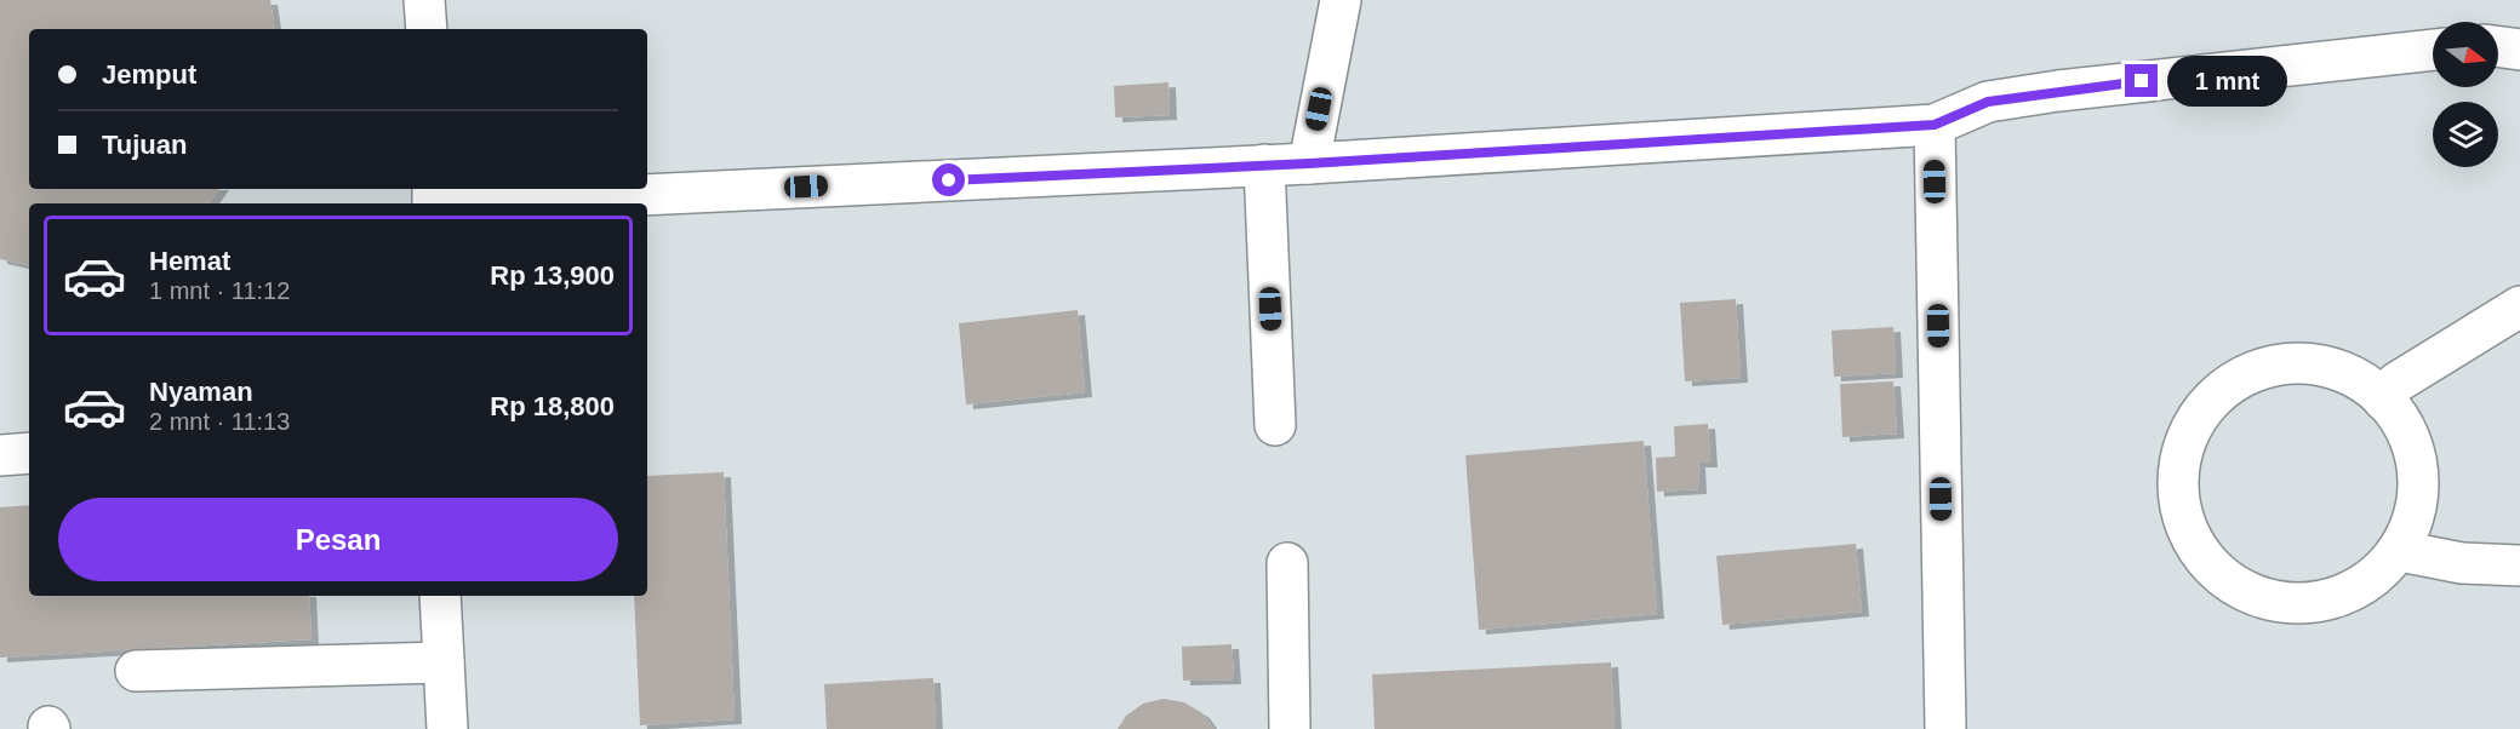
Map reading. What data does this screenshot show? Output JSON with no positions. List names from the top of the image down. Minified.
{"north":"right","page":{"banner":["Jemput","Tujuan"],"bubble":"1 mnt","list":[{"name":"Hemat","note":"1 mnt · 11:12","value":"Rp 13,900"},{"name":"Nyaman","note":"2 mnt · 11:13","value":"Rp 18,800"}],"buttons":"Pesan"}}
